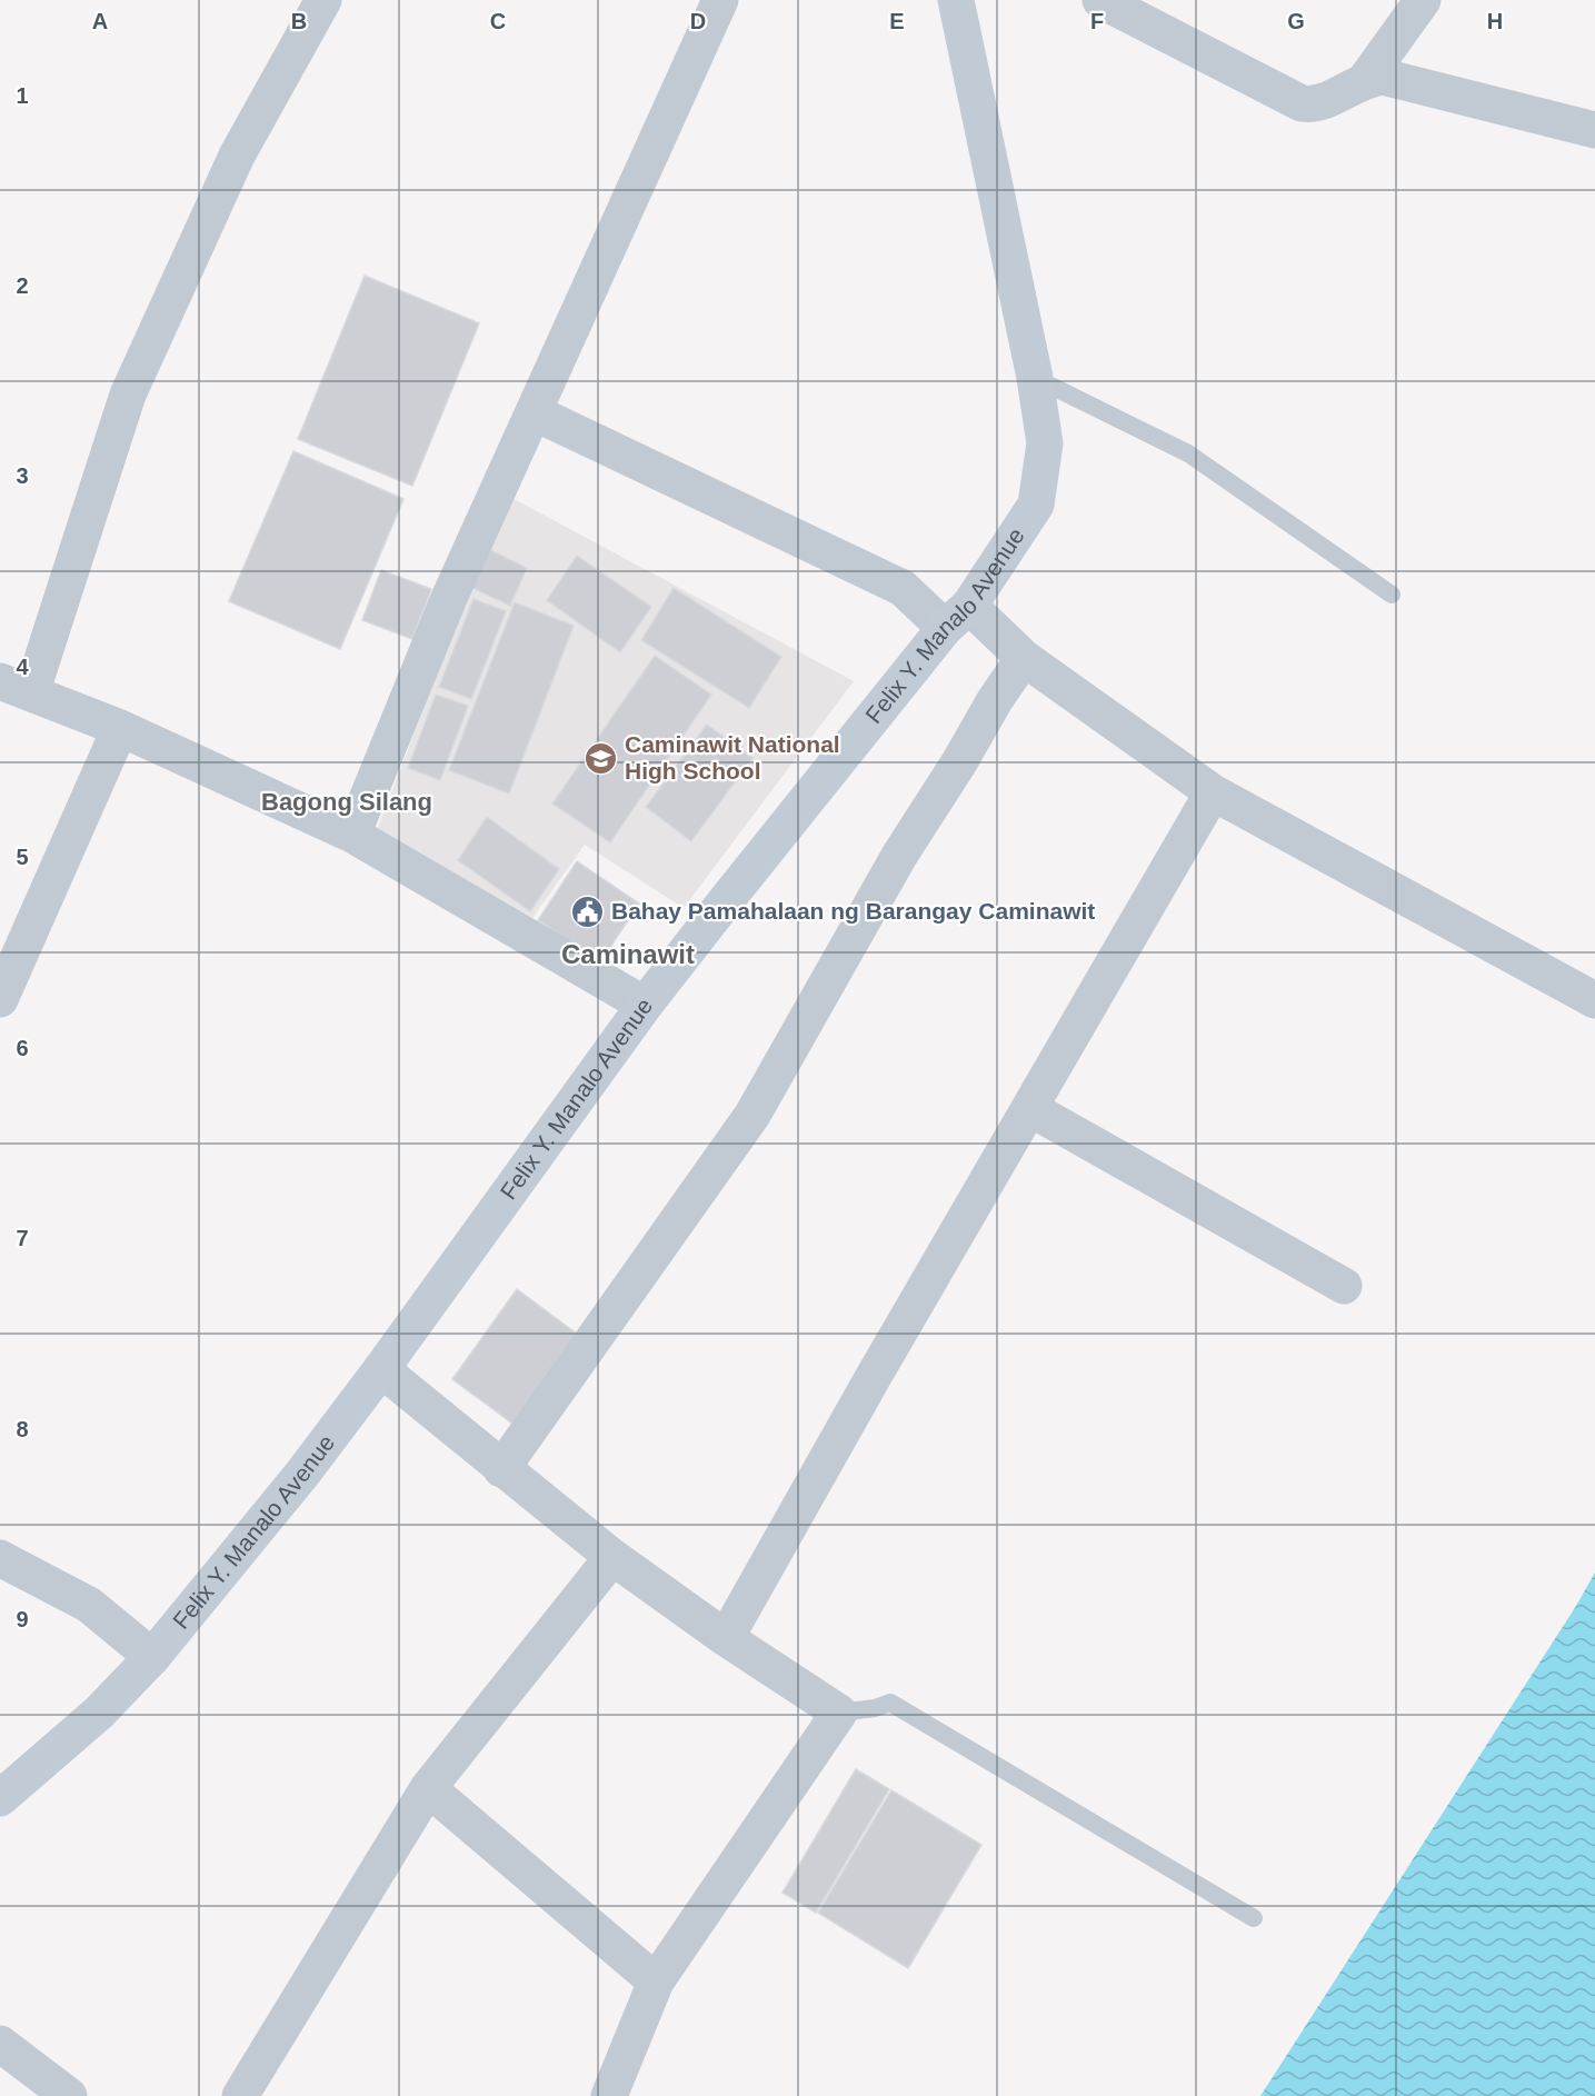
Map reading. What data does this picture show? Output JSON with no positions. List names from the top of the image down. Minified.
{"streets":{"main road":["Felix Y. Manalo Avenue"]},"districts":["Bagong Silang","Caminawit"],"places":{"school or university":["Caminawit National High School"],"public building":["Bahay Pamahalaan ng Barangay Caminawit"]},"grid":{"columns":["A","B","C","D","E","F","G","H"],"rows":["1","2","3","4","5","6","7","8","9"]}}
